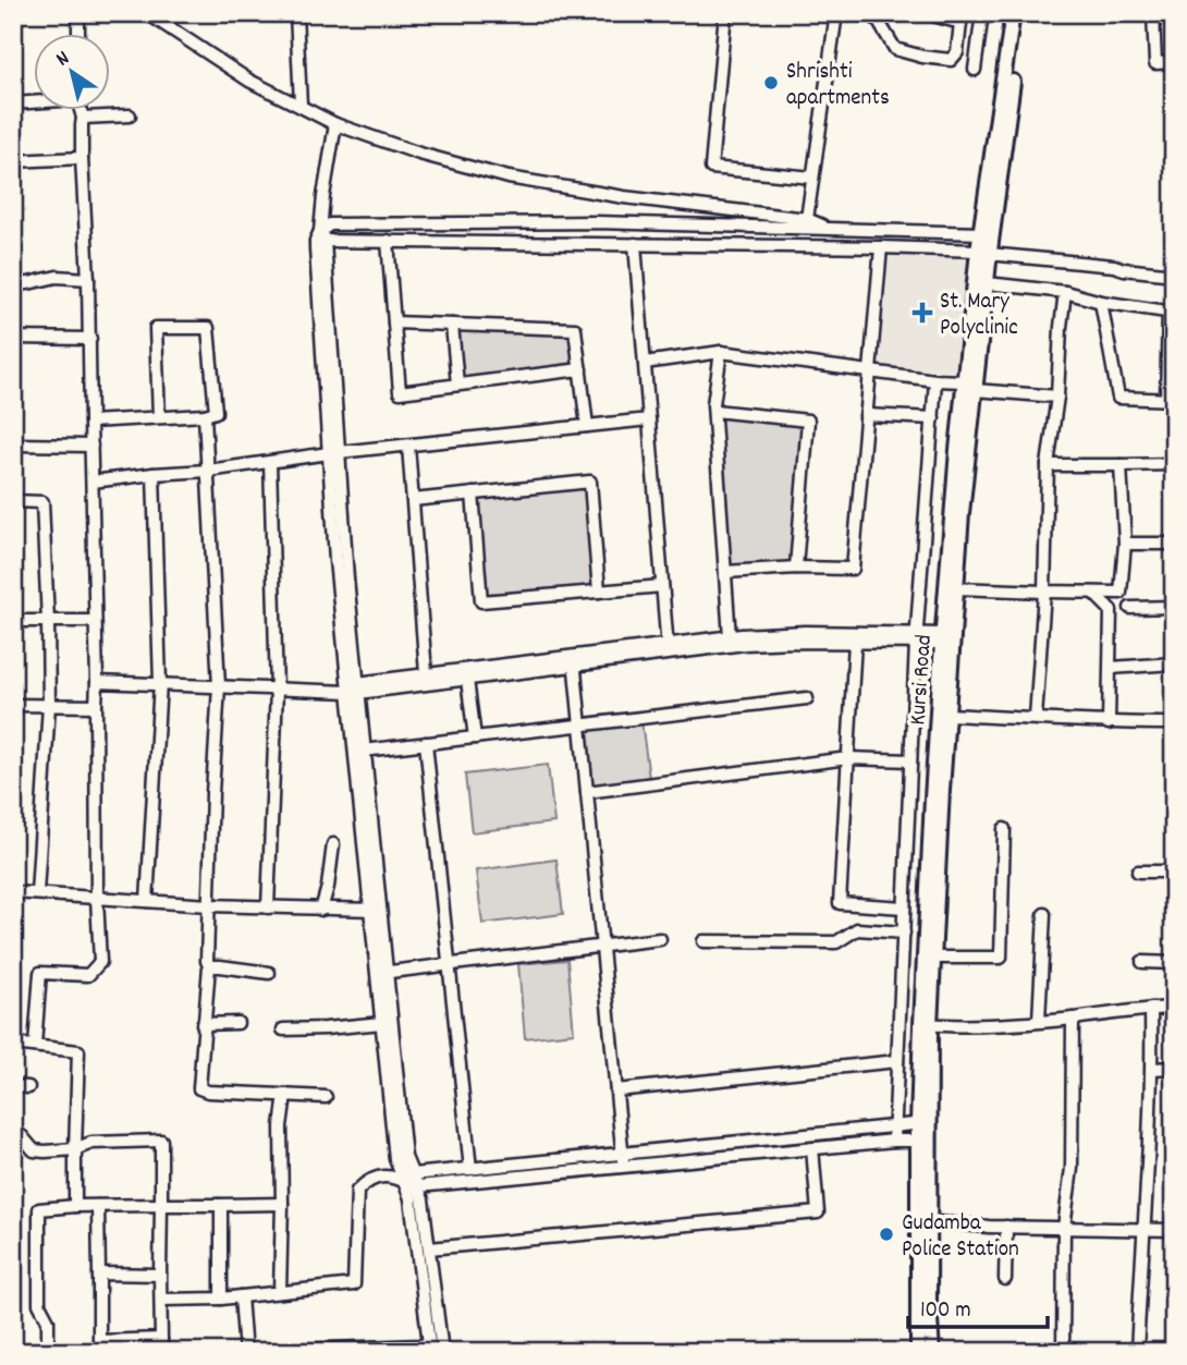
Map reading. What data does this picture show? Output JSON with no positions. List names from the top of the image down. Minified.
{"streets":{"main road":["Kursi Road"]},"places":{"other":["Shrishti apartments","Gudamba Police Station"],"health":["St. Mary Polyclinic"]},"scale_bar":"100 m","north":"top left"}
